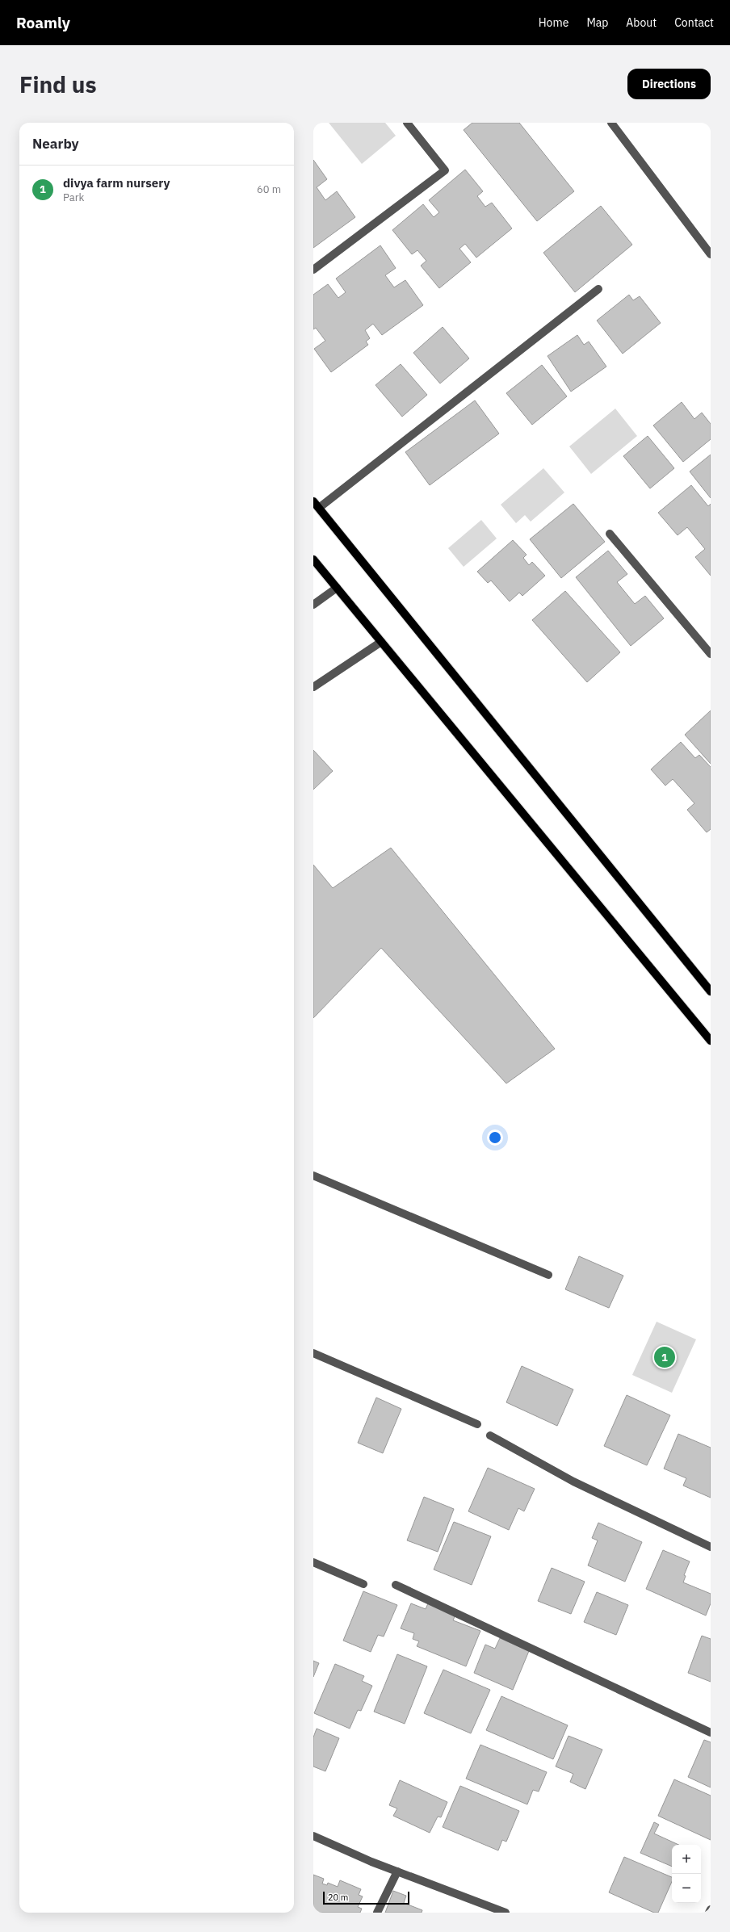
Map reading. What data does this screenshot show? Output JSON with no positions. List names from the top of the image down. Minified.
{"scale_bar":"20 m","page":{"header":"Roamly","nav":["Home","Map","About","Contact"],"buttons":"Directions","title":"Find us","heading":"Nearby","list":[{"mark":"1","name":"divya farm nursery","note":"Park","value":"60 m"}],"pins":"1","map_buttons":["+","−"],"scale":"20 m"}}
